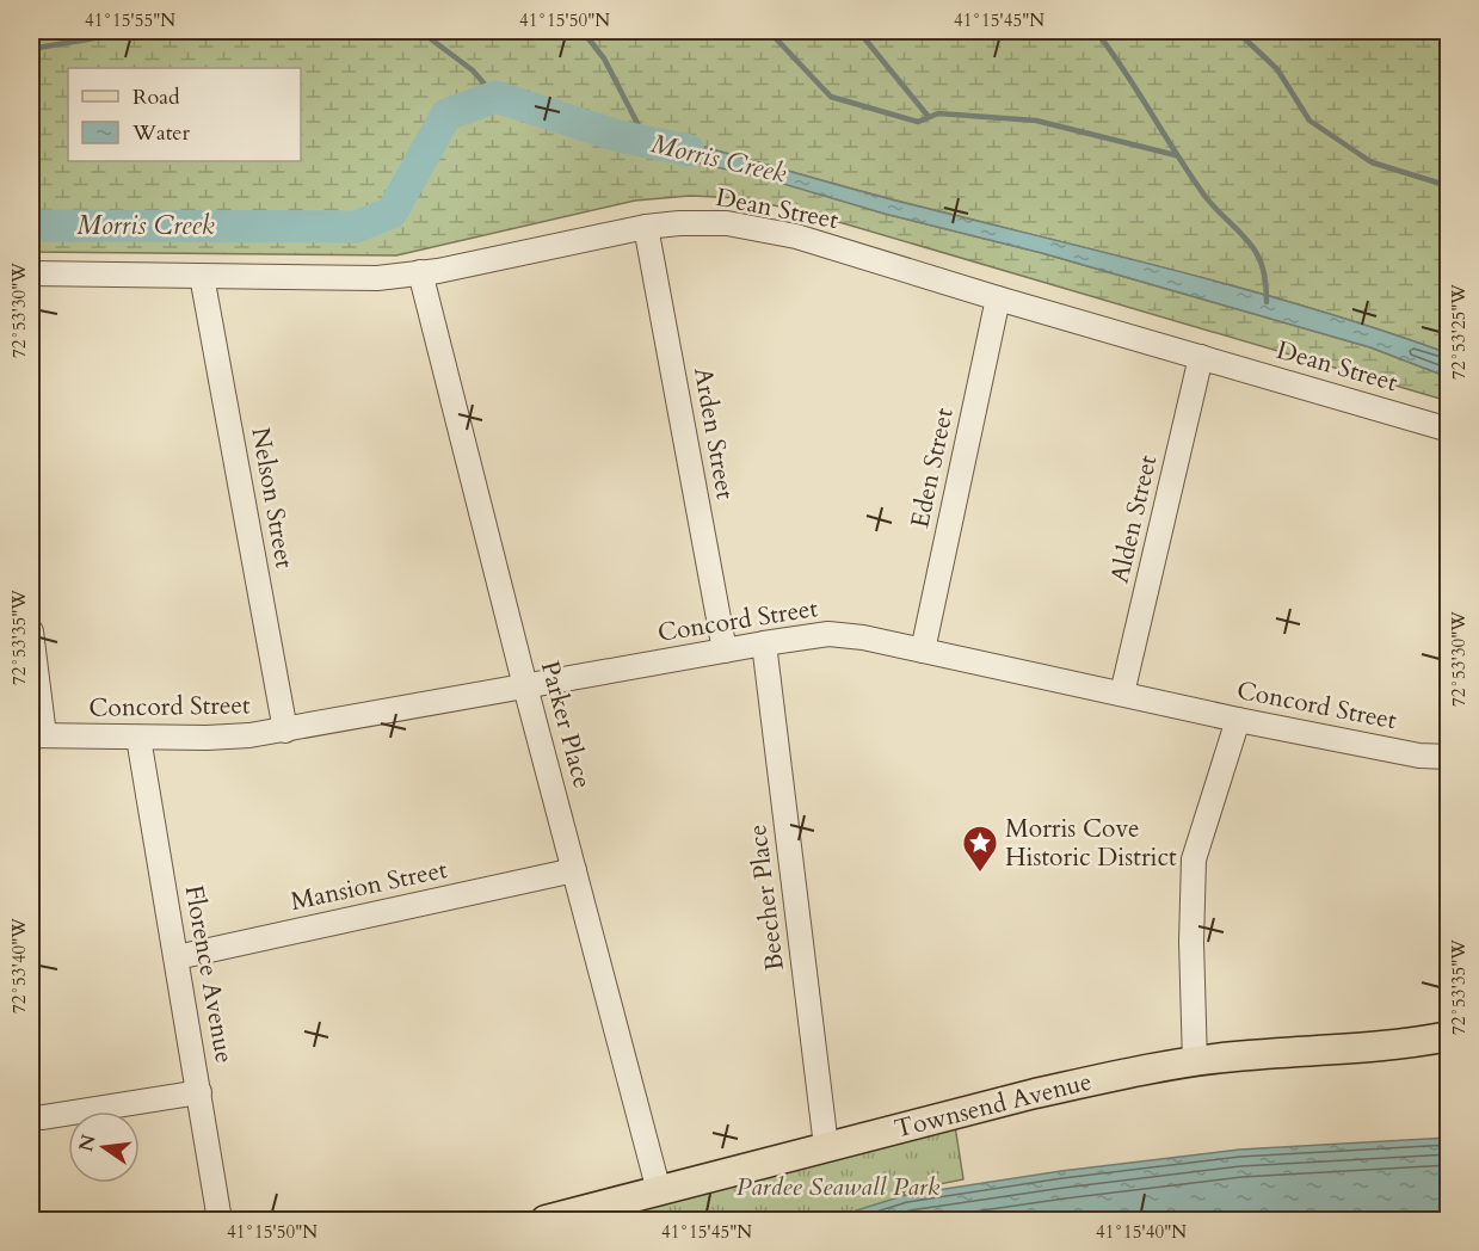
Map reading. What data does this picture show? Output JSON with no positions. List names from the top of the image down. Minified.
{"streets":{"main road":["Townsend Avenue"],"street":["Dean Street","Arden Street","Eden Street","Nelson Street","Alden Street","Concord Street","Parker Place","Mansion Street","Beecher Place","Florence Avenue"]},"crossings":[["Dean Street","Arden Street"],["Dean Street","Eden Street"],["Dean Street","Nelson Street"],["Dean Street","Alden Street"],["Dean Street","Parker Place"],["Arden Street","Concord Street"],["Eden Street","Concord Street"],["Nelson Street","Concord Street"],["Alden Street","Concord Street"],["Concord Street","Parker Place"],["Concord Street","Beecher Place"],["Concord Street","Florence Avenue"],["Parker Place","Mansion Street"],["Parker Place","Townsend Avenue"],["Mansion Street","Florence Avenue"],["Beecher Place","Townsend Avenue"]],"water":["Morris Creek"],"parks":["Pardee Seawall Park"],"places":{"place":["Morris Cove Historic District"]},"legend":["Road","Water"],"north":"left","coordinates":["41°15'55\"N","41°15'50\"N","41°15'45\"N","72°53'30\"W","72°53'25\"W","72°53'35\"W","72°53'40\"W","41°15'40\"N"]}
